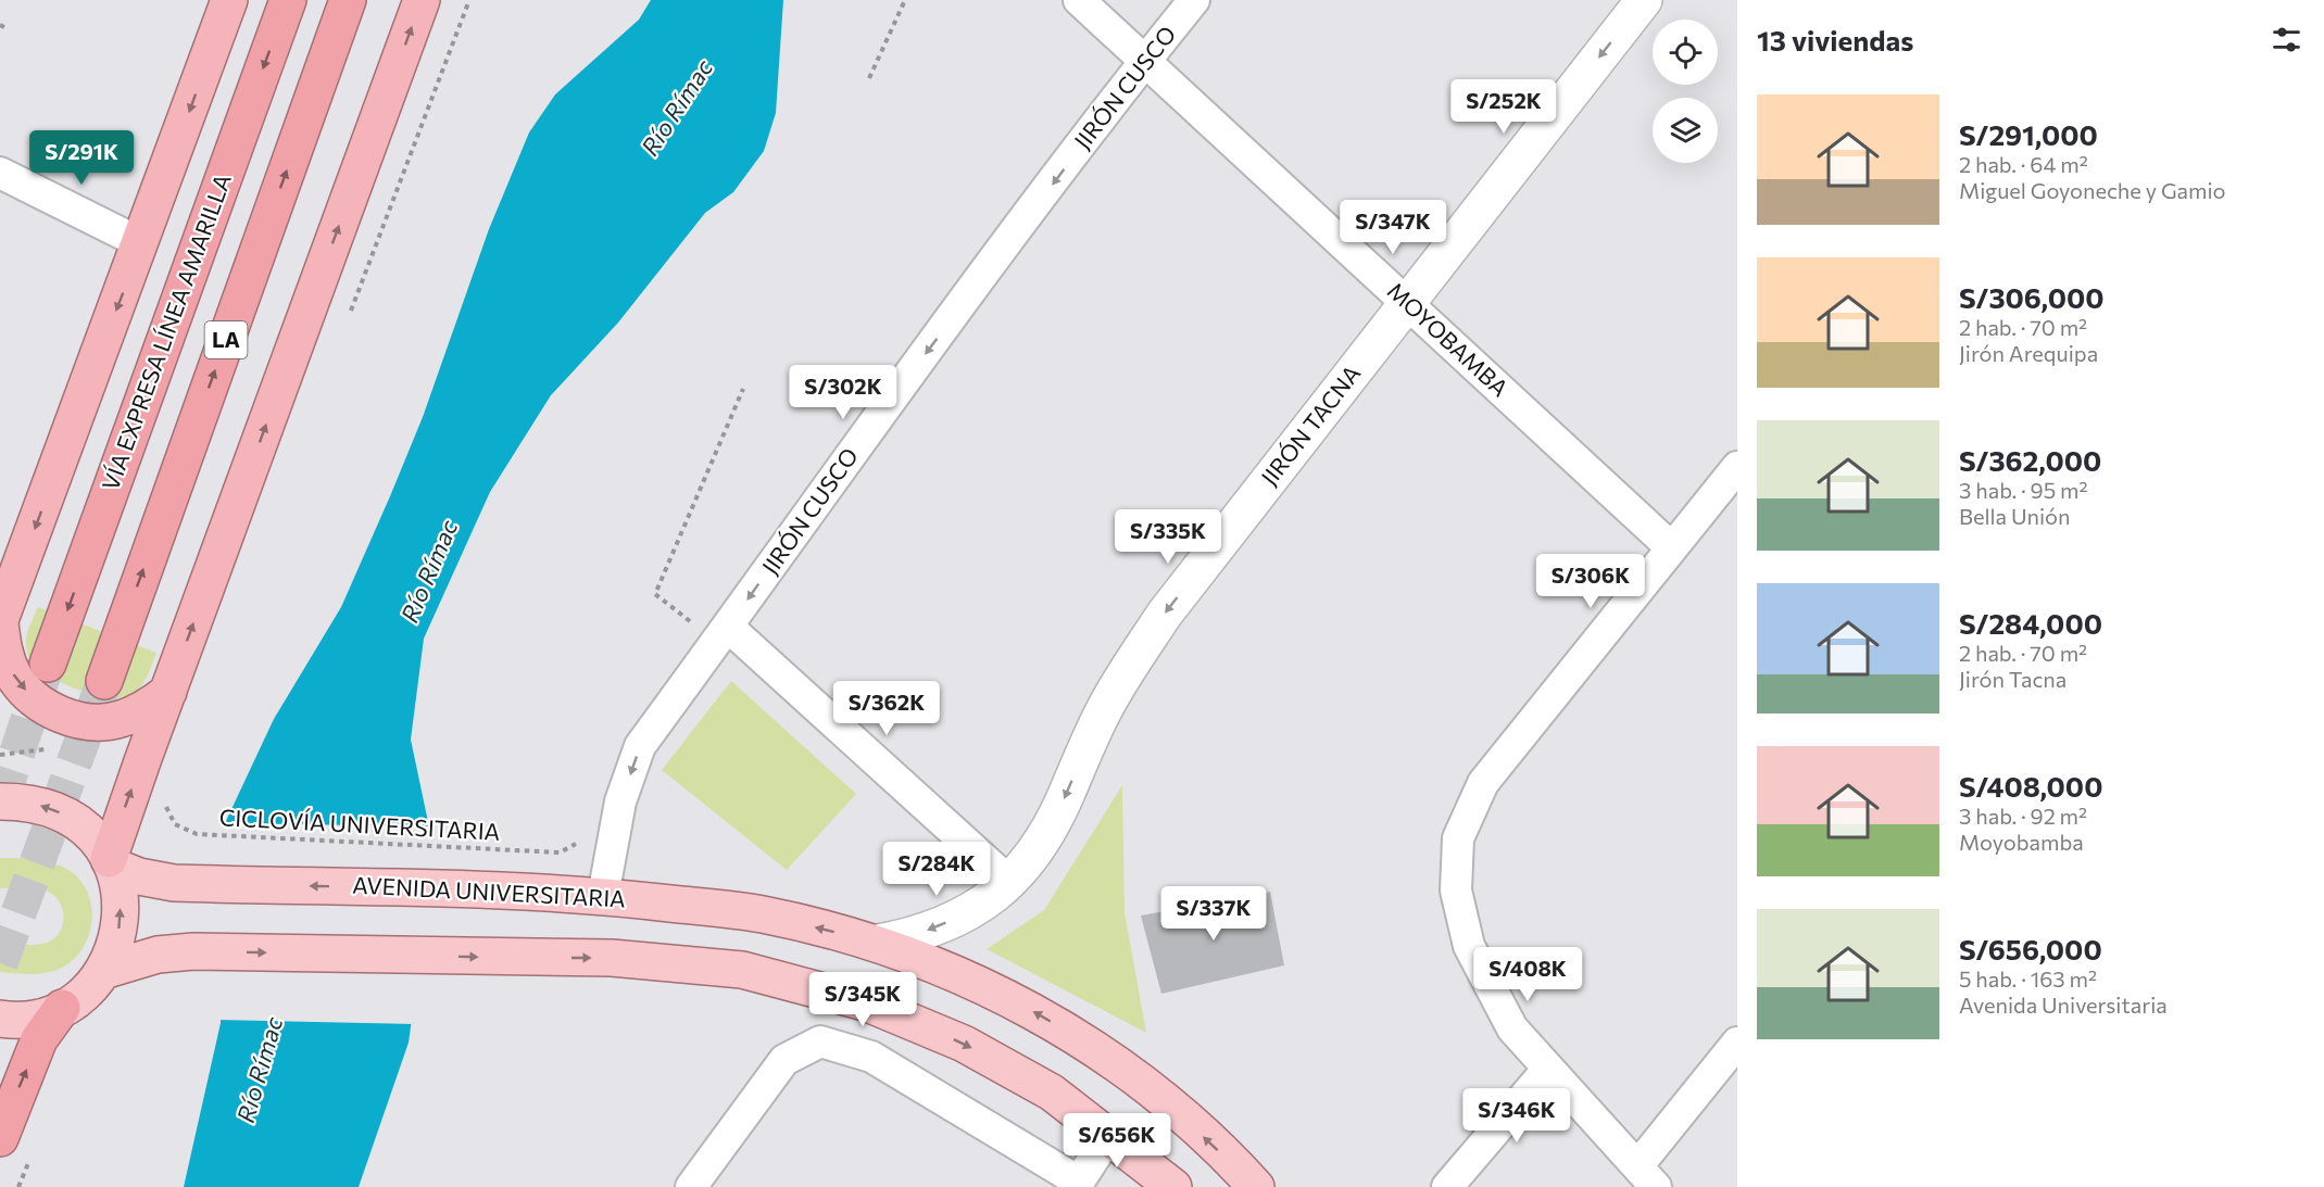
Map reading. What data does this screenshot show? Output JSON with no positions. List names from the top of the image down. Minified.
{"streets":{"highway":["VÍA EXPRESA LÍNEA AMARILLA","LA"],"main road":["AVENIDA UNIVERSITARIA"],"street":["JIRÓN CUSCO","MOYOBAMBA","JIRÓN TACNA"],"path":["CICLOVÍA UNIVERSITARIA"]},"crossings":[["JIRÓN CUSCO","MOYOBAMBA"],["JIRÓN CUSCO","AVENIDA UNIVERSITARIA"],["MOYOBAMBA","JIRÓN TACNA"],["JIRÓN TACNA","AVENIDA UNIVERSITARIA"]],"one_way":["JIRÓN CUSCO","JIRÓN TACNA"],"water":["Río Rímac"],"page":{"heading":"13 viviendas","list":[{"name":"S/291,000","note":"2 hab. · 64 m² · Miguel Goyoneche y Gamio"},{"name":"S/306,000","note":"2 hab. · 70 m² · Jirón Arequipa"},{"name":"S/362,000","note":"3 hab. · 95 m² · Bella Unión"},{"name":"S/284,000","note":"2 hab. · 70 m² · Jirón Tacna"},{"name":"S/408,000","note":"3 hab. · 92 m² · Moyobamba"},{"name":"S/656,000","note":"5 hab. · 163 m² · Avenida Universitaria"}],"price":["S/252K","S/291K","S/347K","S/302K","S/335K","S/306K","S/362K","S/284K","S/337K","S/408K","S/345K","S/346K","S/656K"]}}
